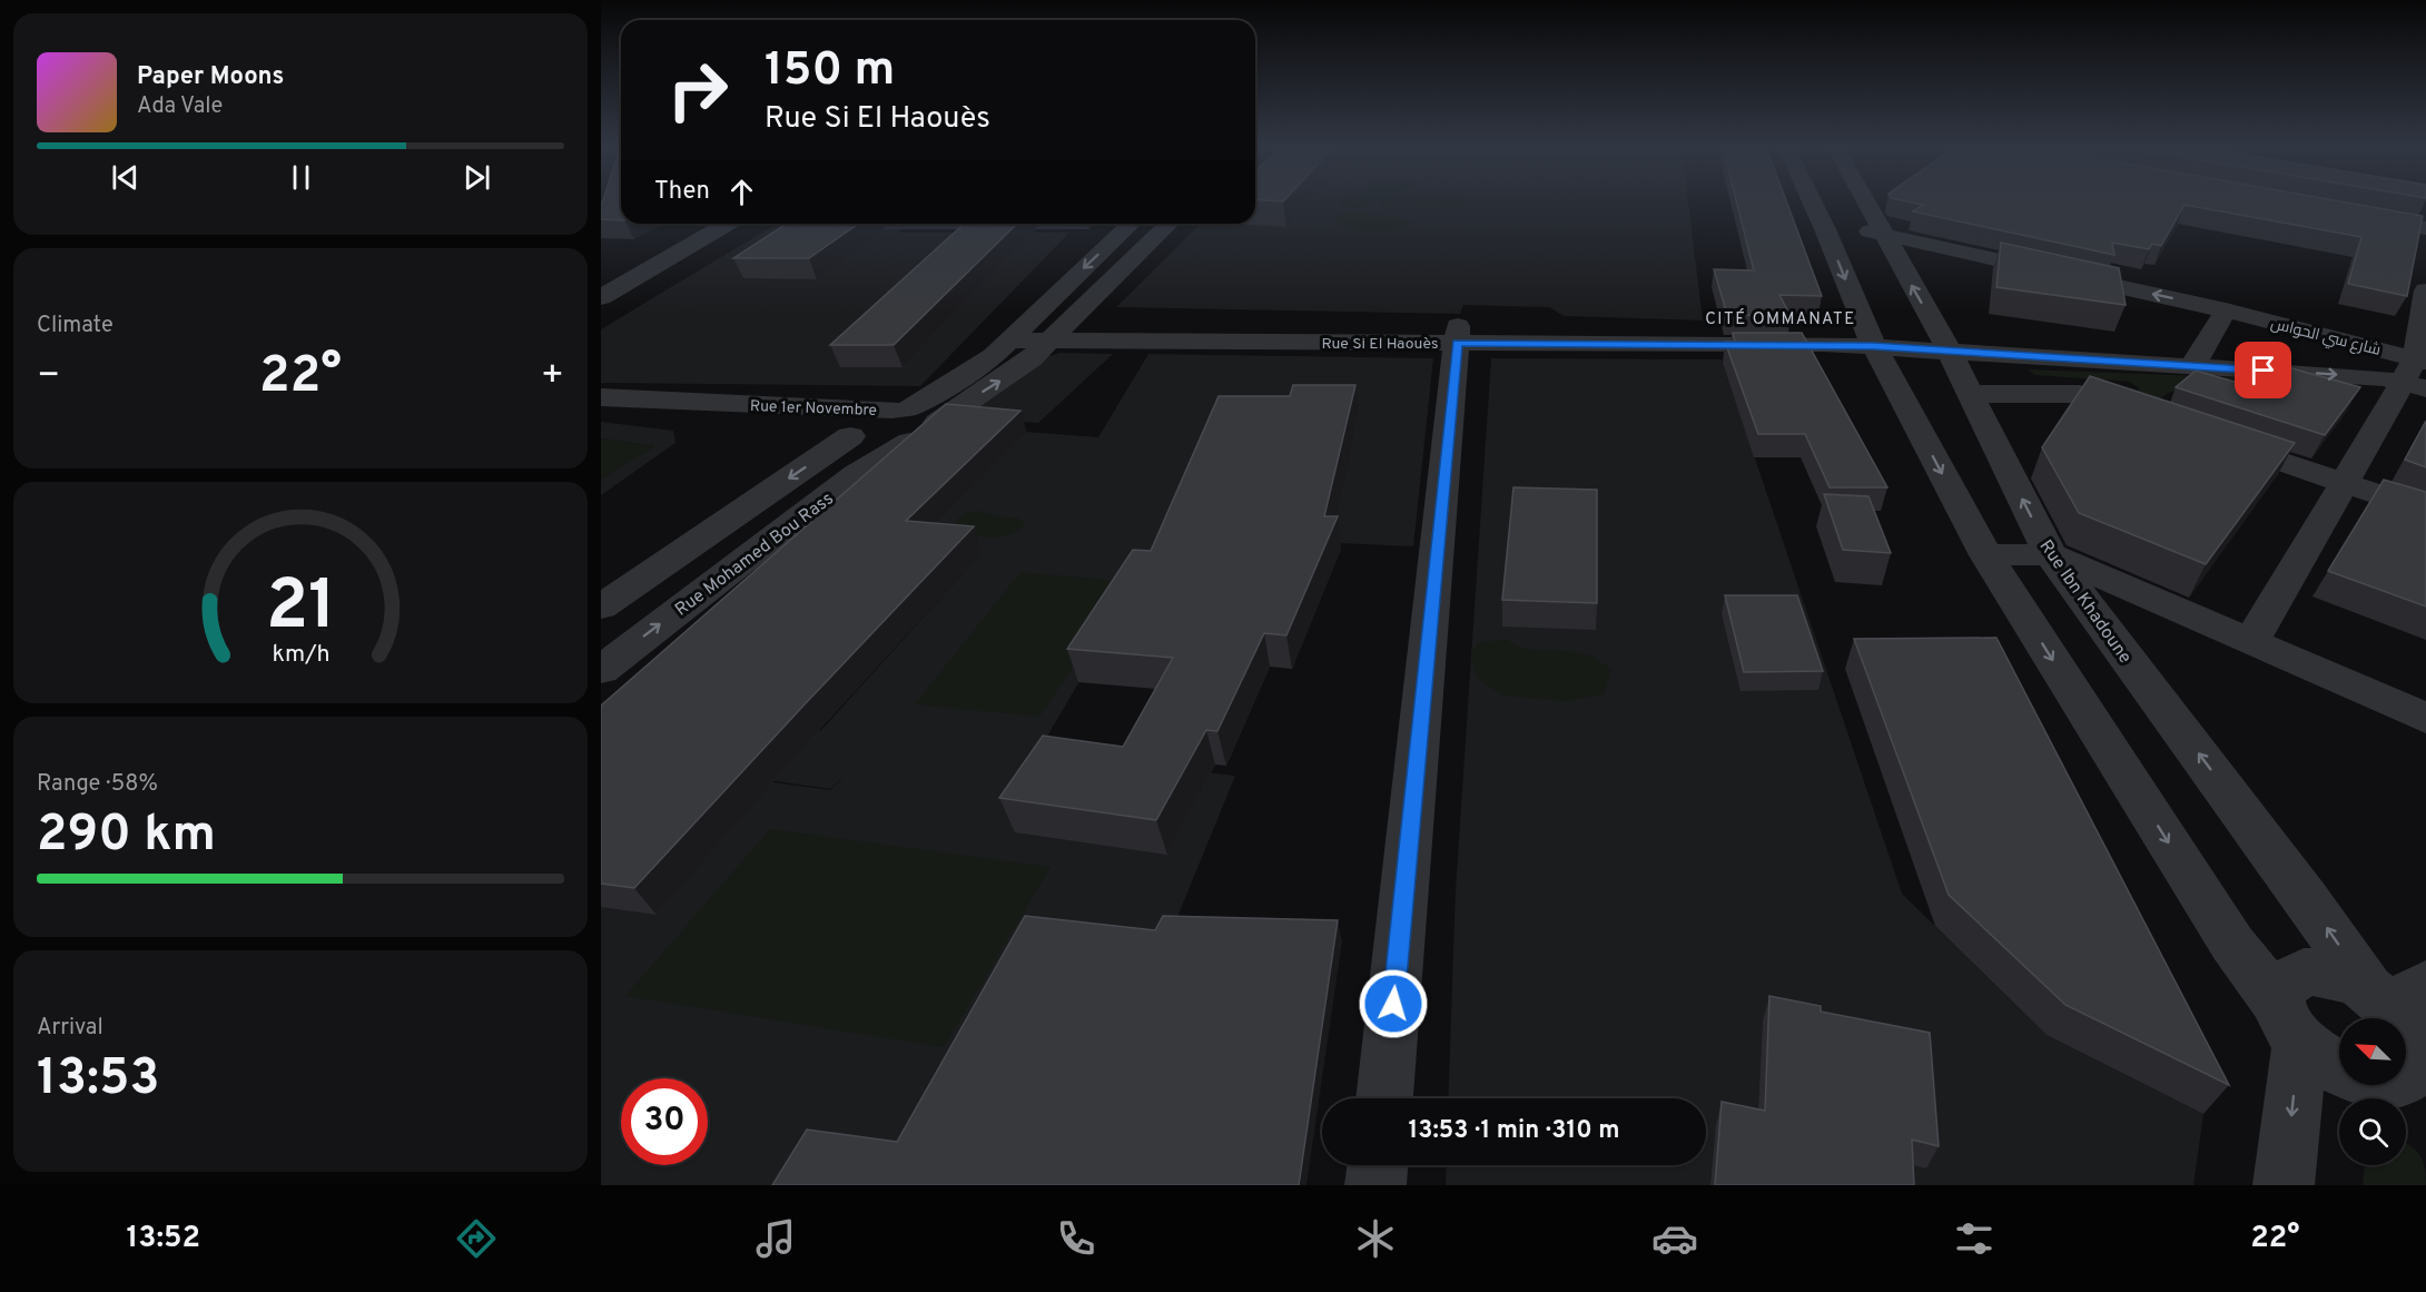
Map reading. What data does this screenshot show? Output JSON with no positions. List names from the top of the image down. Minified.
{"streets":{"street":["شارع سي الحواس","Rue Si El Haouès","Rue 1er Novembre","Rue Mohamed Bou Rass","Rue Ibn Khadoune"]},"crossings":[["شارع سي الحواس","Rue Si El Haouès"],["شارع سي الحواس","Rue Ibn Khadoune"],["Rue Si El Haouès","Rue Mohamed Bou Rass"],["Rue Si El Haouès","Rue Ibn Khadoune"],["Rue 1er Novembre","Rue Mohamed Bou Rass"]],"districts":["CITÉ OMMANATE"],"north":"top left","page":{"turn":["150 m","Rue Si El Haouès"],"song":["Paper Moons","Ada Vale"],"then":"Then","tile":["Climate",["Range · 58%","290 km"],["Arrival","13:53"]],"heat":["−","22°","+"],"limit":"30","trip":"13:53 · 1 min · 310 m","tabs":["13:52","22°"],"gauge":["21","km/h"]}}
